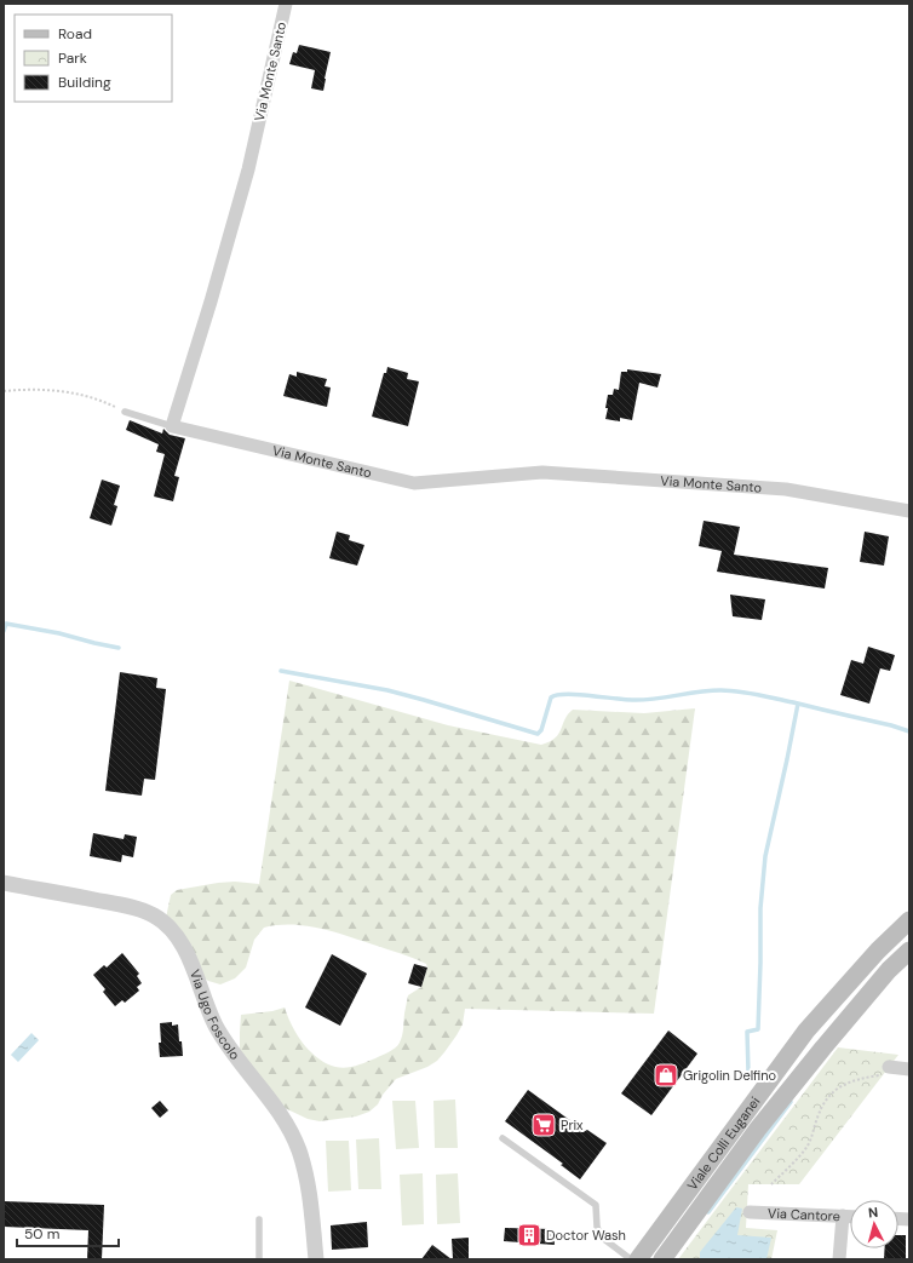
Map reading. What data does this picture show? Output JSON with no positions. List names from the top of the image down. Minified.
{"streets":{"main road":["Viale Colli Euganei"],"street":["Via Monte Santo","Via Ugo Foscolo","Via Cantore"]},"places":{"shop":["Grigolin Delfino"],"supermarket":["Prix"],"building":["Doctor Wash"]},"legend":["Road","Park","Building"],"scale_bar":"50 m","north":"top"}
